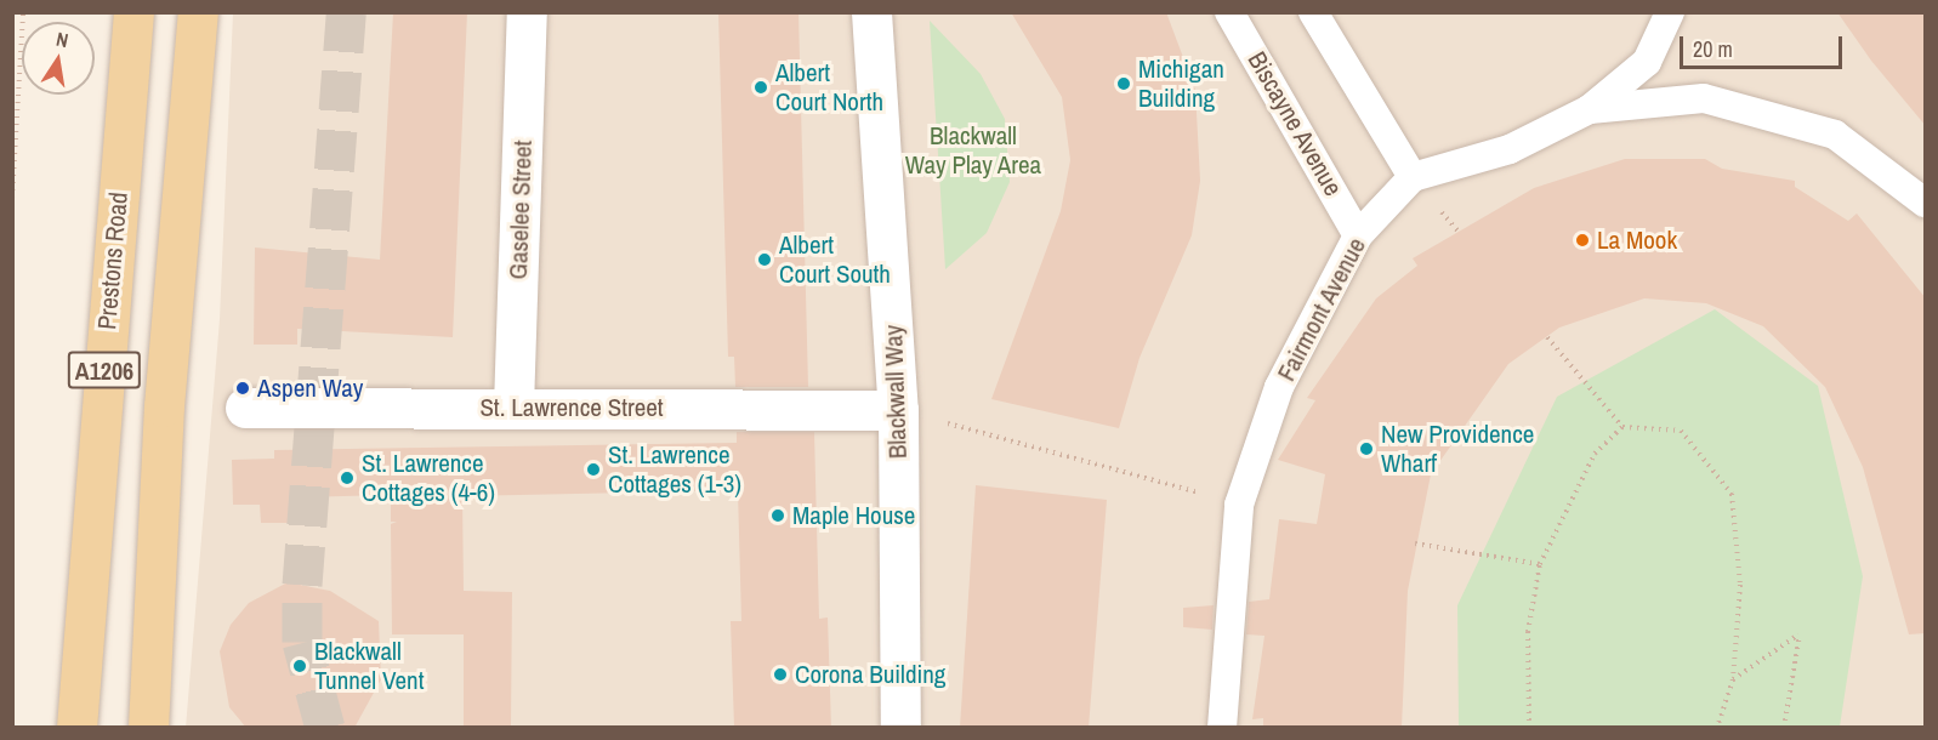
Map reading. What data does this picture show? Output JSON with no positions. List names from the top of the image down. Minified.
{"streets":{"main road":["Prestons Road","A1206"],"street":["Gaselee Street","Blackwall Way","St. Lawrence Street"],"lane":["Biscayne Avenue","Fairmont Avenue"]},"crossings":[["Biscayne Avenue","Fairmont Avenue"],["Gaselee Street","St. Lawrence Street"],["Blackwall Way","St. Lawrence Street"]],"parks":["Blackwall Way Play Area"],"places":["Michigan Building","Albert Court North","La Mook","Albert Court South","Aspen Way","New Providence Wharf","St. Lawrence Cottages (1-3)","St. Lawrence Cottages (4-6)","Maple House","Blackwall Tunnel Vent","Corona Building"],"scale_bar":"20 m","north":"top"}
